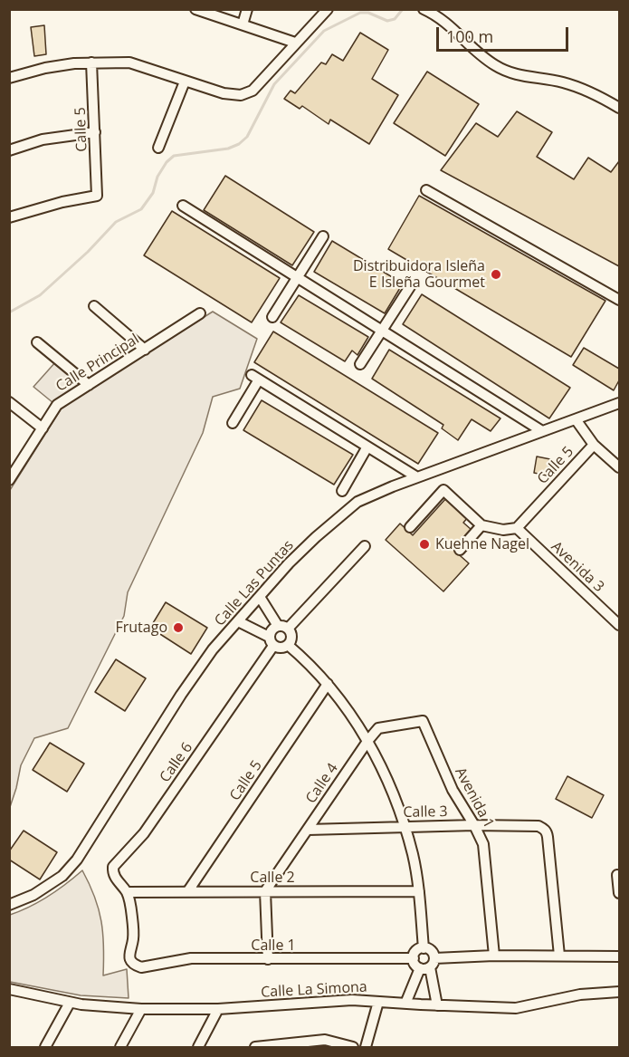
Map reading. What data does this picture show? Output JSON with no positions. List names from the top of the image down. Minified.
{"streets":{"street":["Calle 5","Calle Principal","Avenida 3","Calle Las Puntas","Calle 6","Calle 4","Avenida 1","Calle 3","Calle 2","Calle 1","Calle La Simona"]},"crossings":[["Calle 5","Avenida 3"],["Calle 5","Calle 2"],["Calle 6","Calle 2"],["Calle 6","Calle 1"],["Calle 4","Avenida 1"],["Calle 4","Calle 3"],["Calle 4","Calle 2"],["Avenida 1","Calle 3"],["Calle 2","Calle 1"]],"places":["Distribuidora Isleña E Isleña Gourmet","Kuehne Nagel","Frutago"],"scale_bar":"100 m"}
